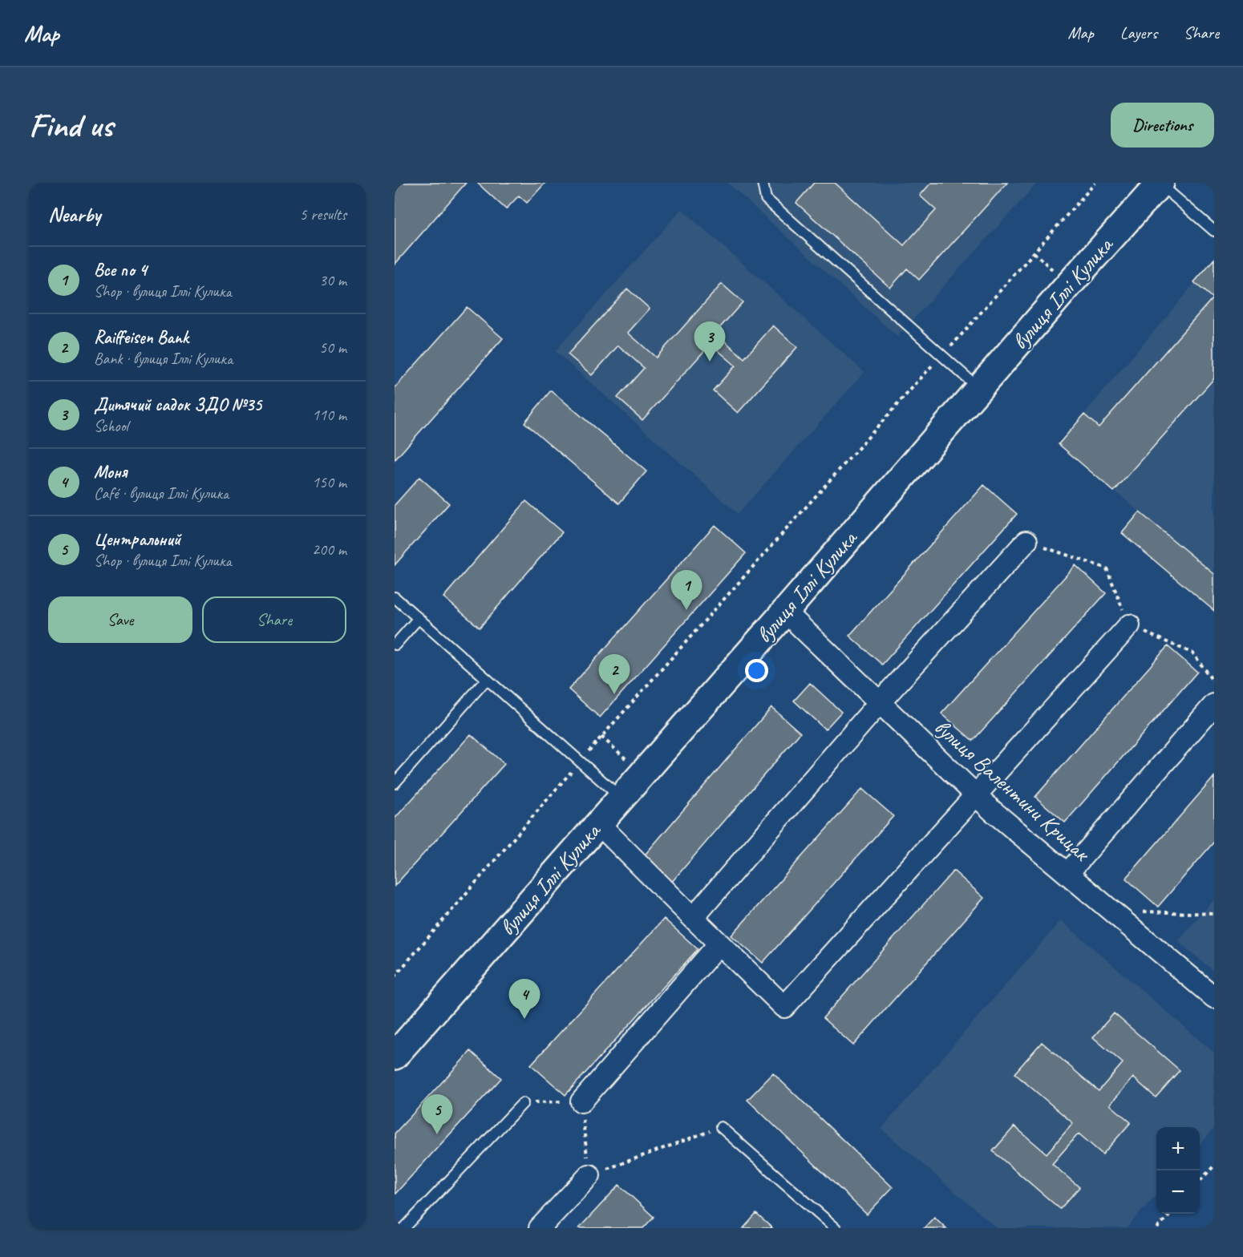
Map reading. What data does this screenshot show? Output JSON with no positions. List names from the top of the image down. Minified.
{"streets":{"street":["вулиця Іллі Кулика","вулиця Валентини Крицак"]},"crossings":[["вулиця Іллі Кулика","вулиця Валентини Крицак"]],"page":{"header":"Map","nav":["Map","Layers","Share"],"buttons":["Directions",["Save","Share"]],"title":"Find us","heading":["Nearby","5 results"],"list":[{"mark":"1","name":"Все по 4","note":"Shop · вулиця Іллі Кулика","value":"30 m"},{"mark":"2","name":"Raiffeisen Bank","note":"Bank · вулиця Іллі Кулика","value":"50 m"},{"mark":"3","name":"Дитячий садок ЗДО №35","note":"School","value":"110 m"},{"mark":"4","name":"Моня","note":"Café · вулиця Іллі Кулика","value":"150 m"},{"mark":"5","name":"Центральний","note":"Shop · вулиця Іллі Кулика","value":"200 m"}],"pins":["3","1","2","4","5"],"map_buttons":["+","−"]}}
